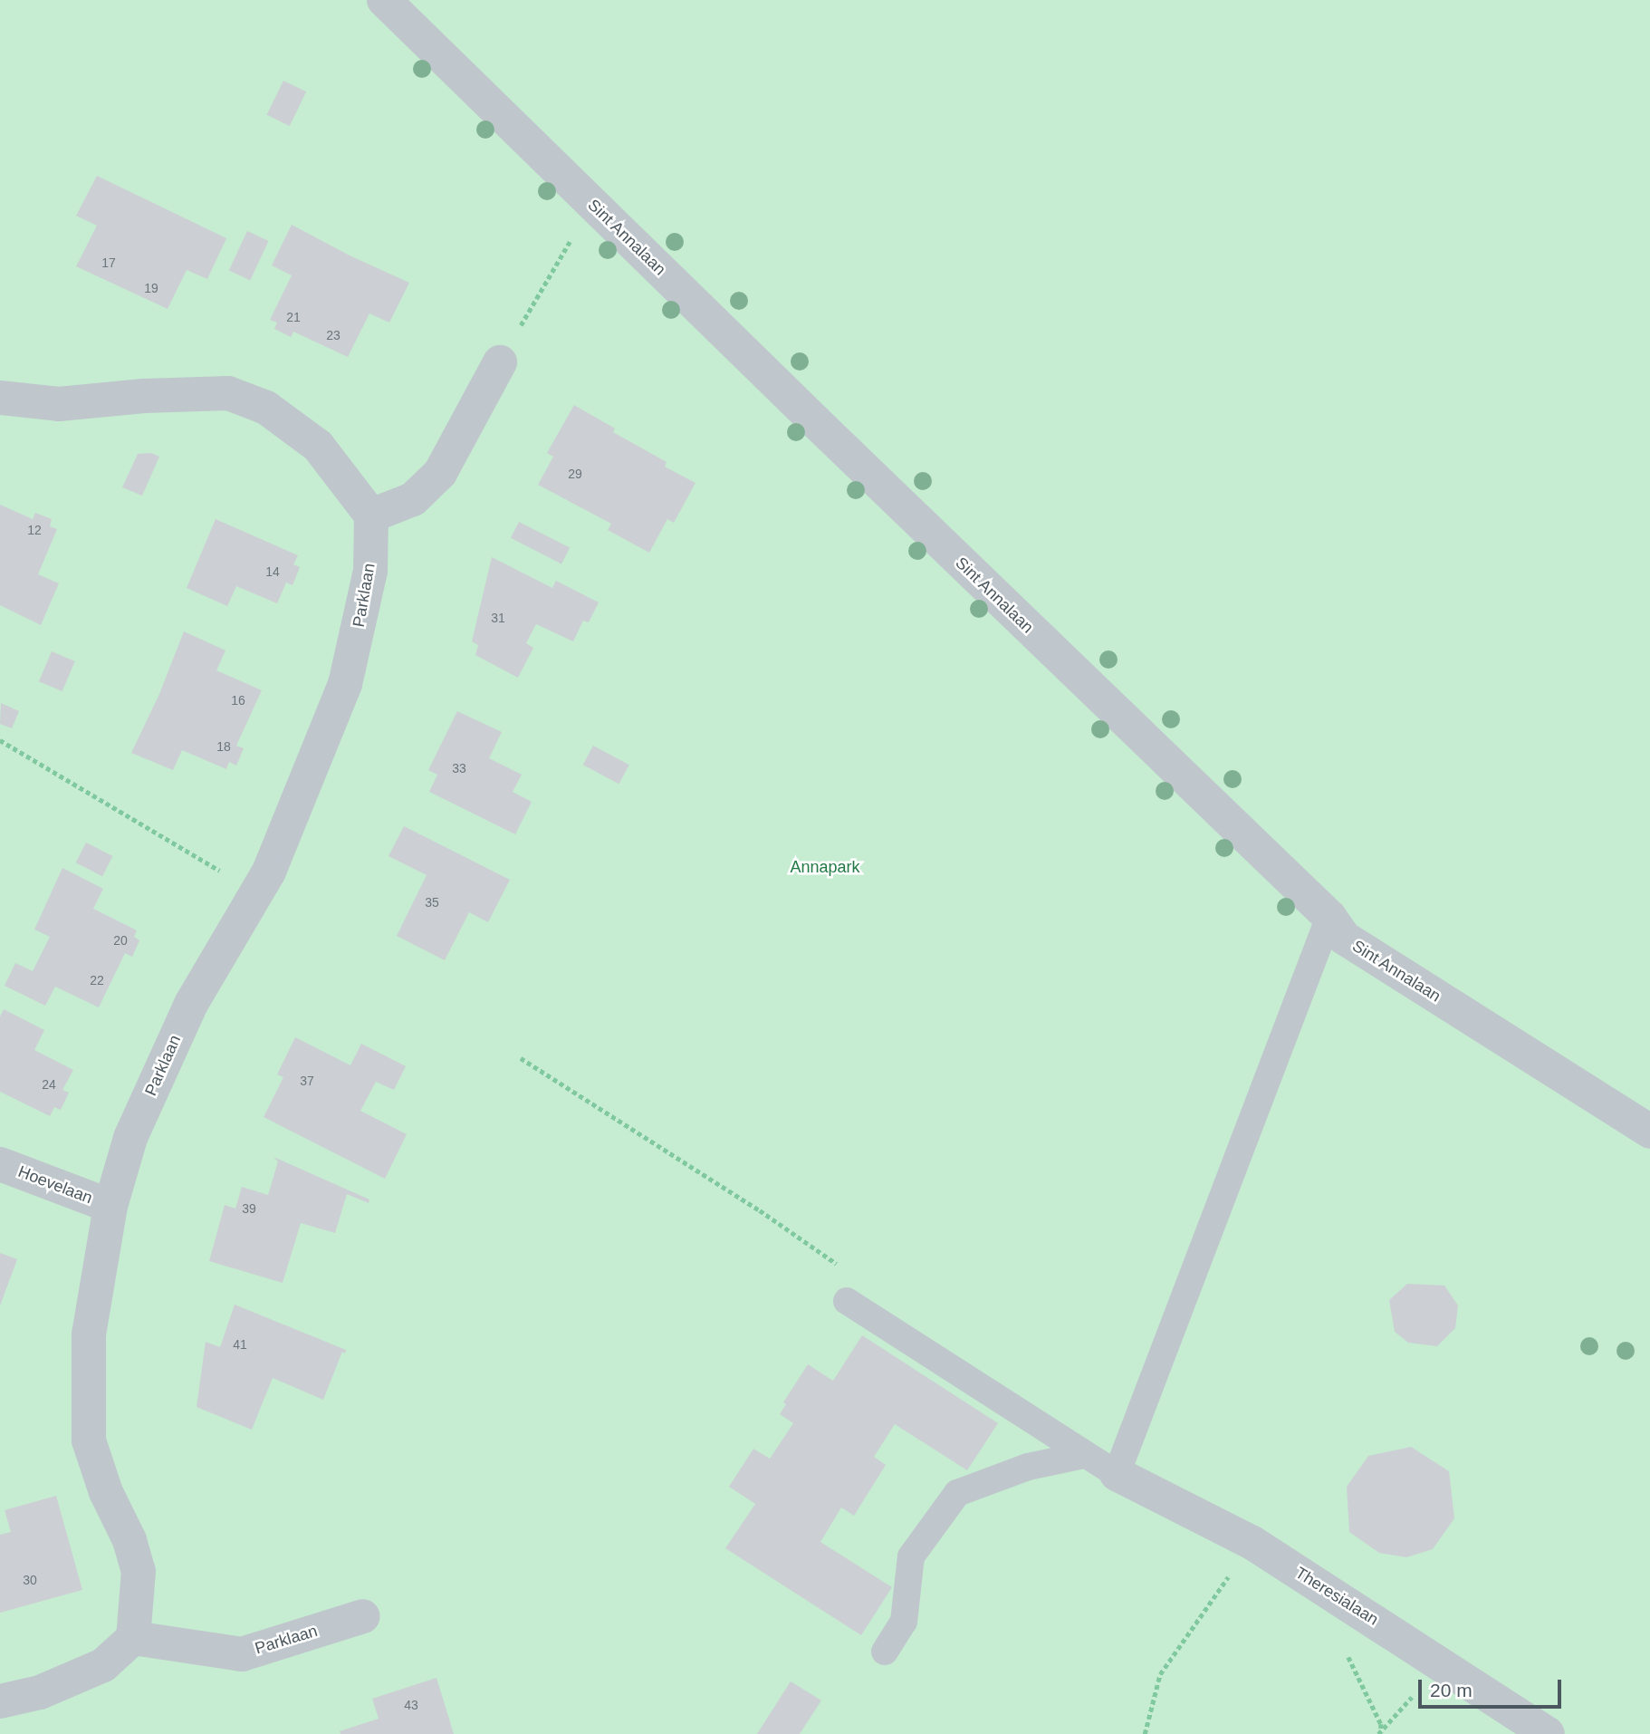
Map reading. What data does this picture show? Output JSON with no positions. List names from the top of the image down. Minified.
{"streets":{"street":["Sint Annalaan","Parklaan","Hoevelaan","Theresialaan"]},"crossings":[["Parklaan","Hoevelaan"]],"parks":["Annapark"],"house_numbers":["17","19","21","23","29","12","14","31","16","18","33","35","20","22","37","24","39","41","30","43"],"scale_bar":"20 m"}
